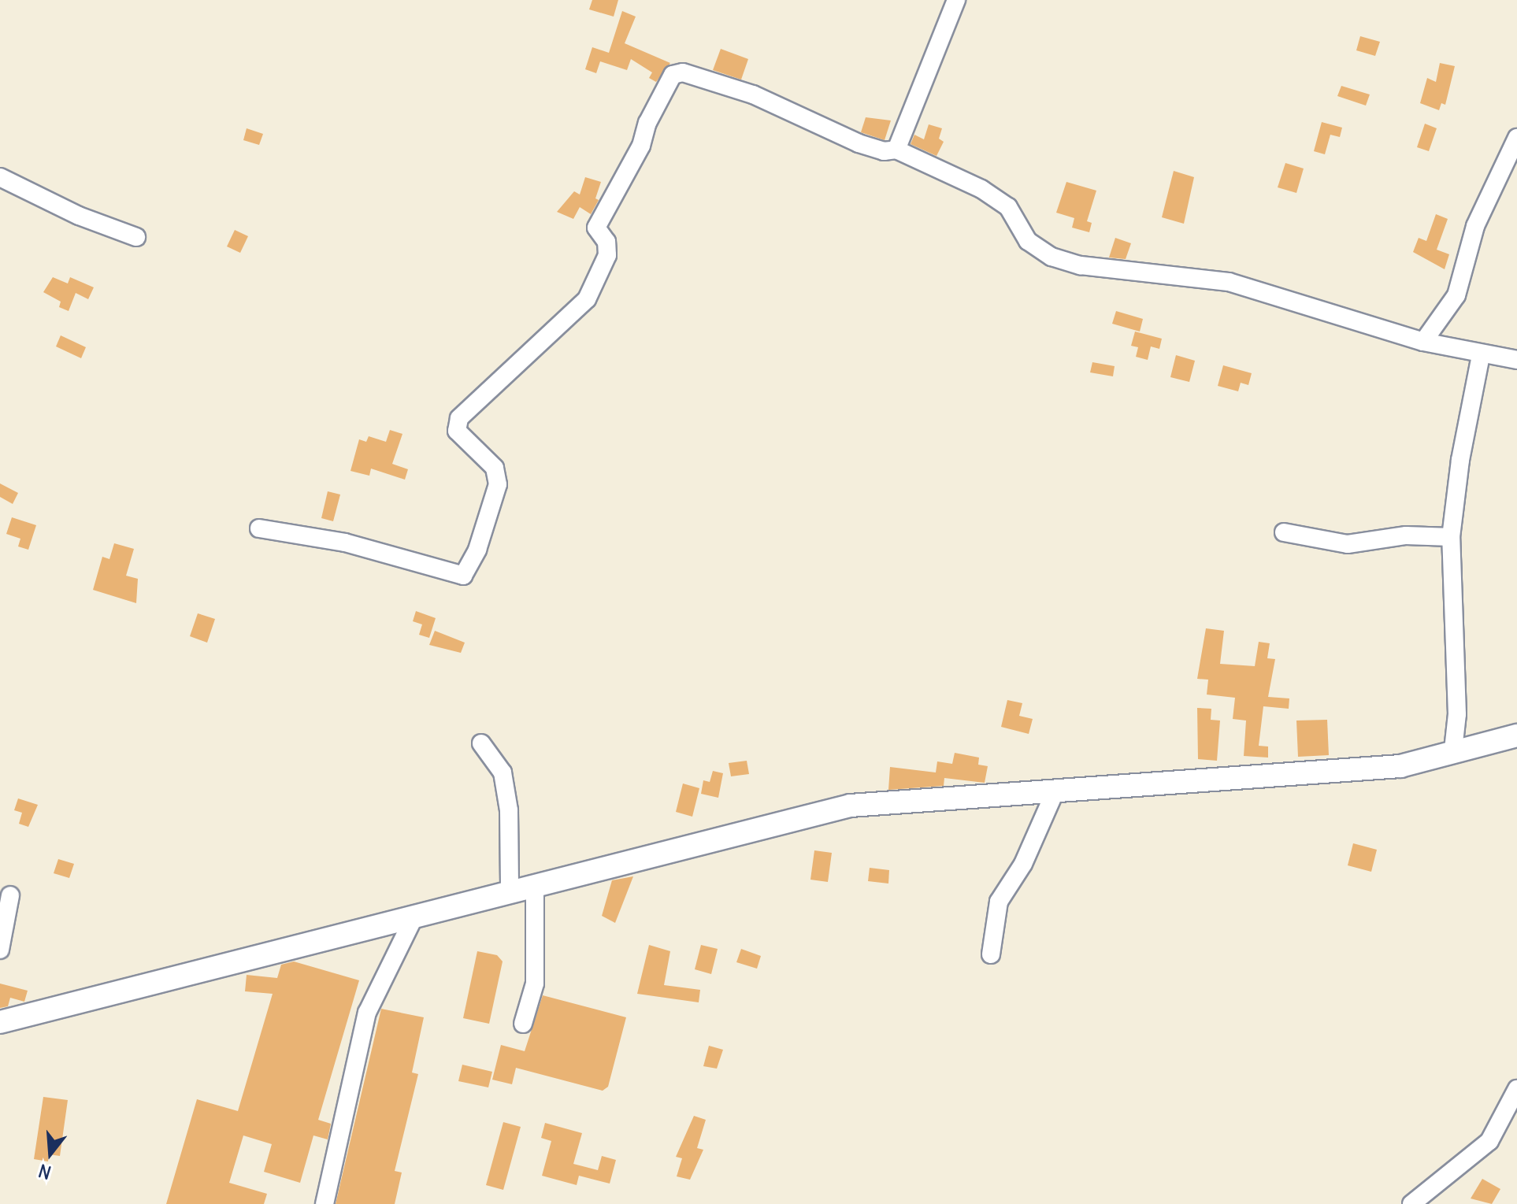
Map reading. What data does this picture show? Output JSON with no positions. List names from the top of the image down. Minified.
{"north":"bottom"}
